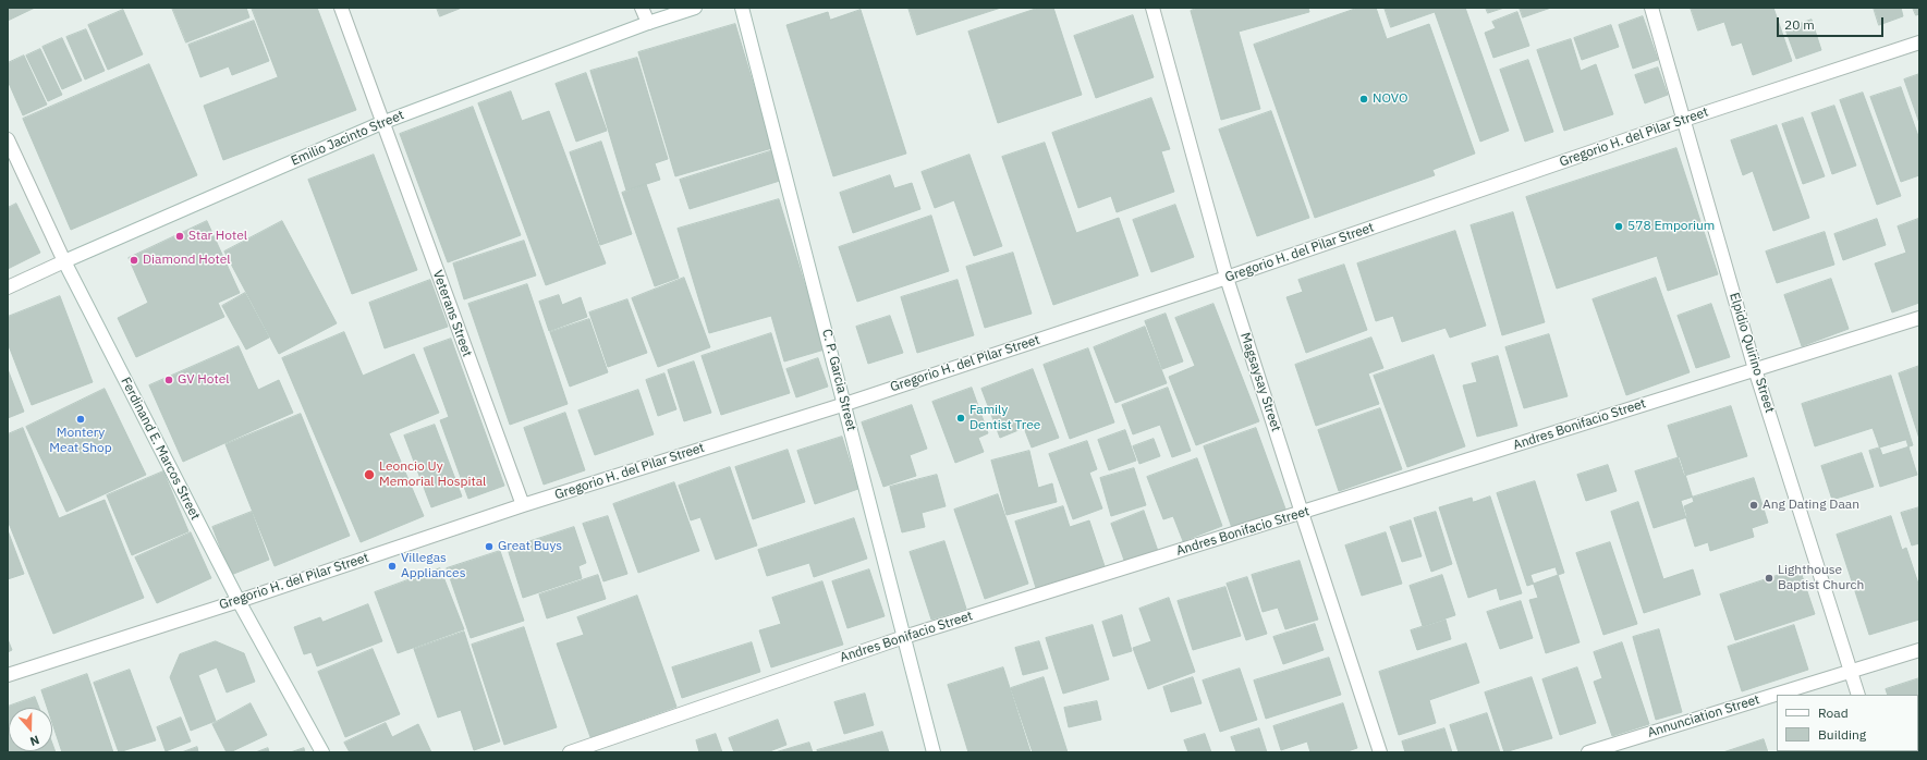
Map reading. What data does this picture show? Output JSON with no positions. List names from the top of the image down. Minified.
{"streets":{"street":["Gregorio H. del Pilar Street","Emilio Jacinto Street","Veterans Street","Elpidio Quirino Street","C. P. Garcia Street","Magsaysay Street","Andres Bonifacio Street","Ferdinand E. Marcos Street","Annunciation Street"]},"crossings":[["Gregorio H. del Pilar Street","Veterans Street"],["Gregorio H. del Pilar Street","Elpidio Quirino Street"],["Gregorio H. del Pilar Street","C. P. Garcia Street"],["Gregorio H. del Pilar Street","Magsaysay Street"],["Gregorio H. del Pilar Street","Ferdinand E. Marcos Street"],["Emilio Jacinto Street","Veterans Street"],["Emilio Jacinto Street","Ferdinand E. Marcos Street"],["Elpidio Quirino Street","Andres Bonifacio Street"],["Elpidio Quirino Street","Annunciation Street"],["C. P. Garcia Street","Andres Bonifacio Street"],["Magsaysay Street","Andres Bonifacio Street"]],"places":["NOVO","578 Emporium","Star Hotel","Diamond Hotel","GV Hotel","Family Dentist Tree","Montery Meat Shop","Leoncio Uy Memorial Hospital","Ang Dating Daan","Great Buys","Villegas Appliances","Lighthouse Baptist Church"],"legend":["Road","Building"],"scale_bar":"20 m","north":"bottom"}
